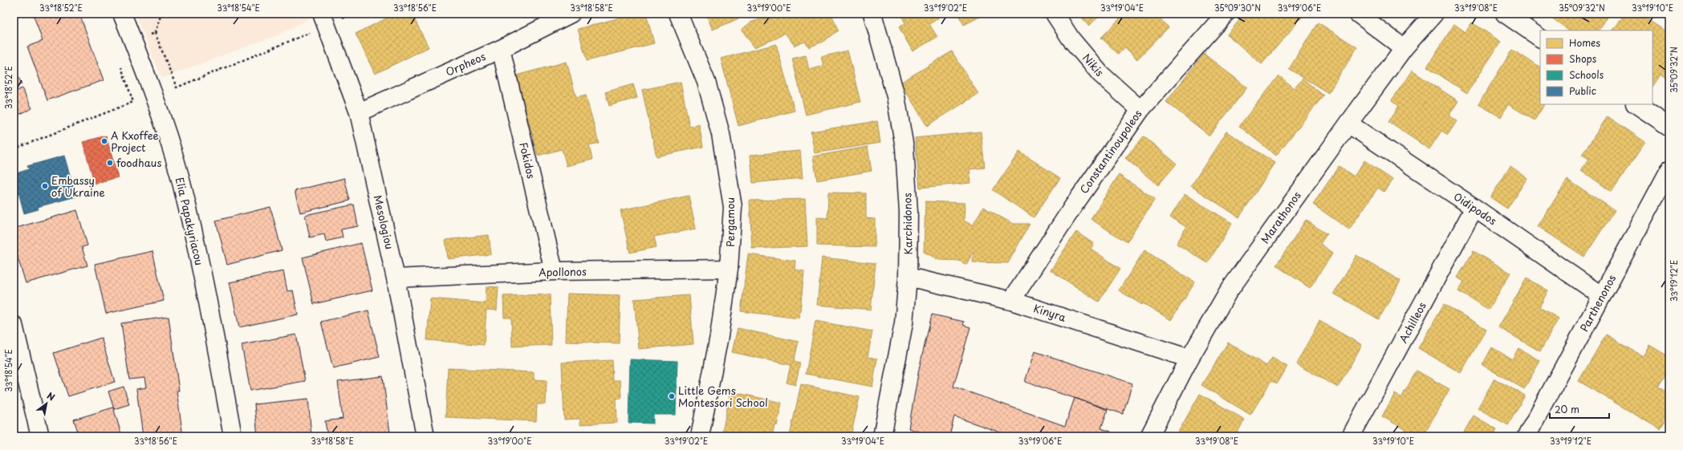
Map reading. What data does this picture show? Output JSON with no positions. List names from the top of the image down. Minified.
{"streets":{"street":["Orpheos","Nikis","Constantinoupoleos","Fokidos","Oidipodos","Marathonos","Elia Papakyriacou","Mesologiou","Pergamou","Karchidonos","Apollonos","Parthenonos","Kinyra","Achilleos"]},"crossings":[["Orpheos","Fokidos"],["Orpheos","Mesologiou"],["Nikis","Constantinoupoleos"],["Constantinoupoleos","Kinyra"],["Fokidos","Apollonos"],["Oidipodos","Marathonos"],["Oidipodos","Parthenonos"],["Oidipodos","Achilleos"],["Marathonos","Kinyra"],["Mesologiou","Apollonos"],["Pergamou","Apollonos"],["Karchidonos","Kinyra"]],"places":["A Kxoffee Project","foodhaus","Embassy of Ukraine","Little Gems Montessori School"],"legend":["Homes","Shops","Schools","Public"],"scale_bar":"20 m","north":"top right","coordinates":["33°18'52\"E","33°18'54\"E","33°18'56\"E","33°18'58\"E","33°19'00\"E","33°19'02\"E","33°19'04\"E","35°09'30\"N","33°19'06\"E","33°19'08\"E","35°09'32\"N","33°19'10\"E","33°19'12\"E"]}
